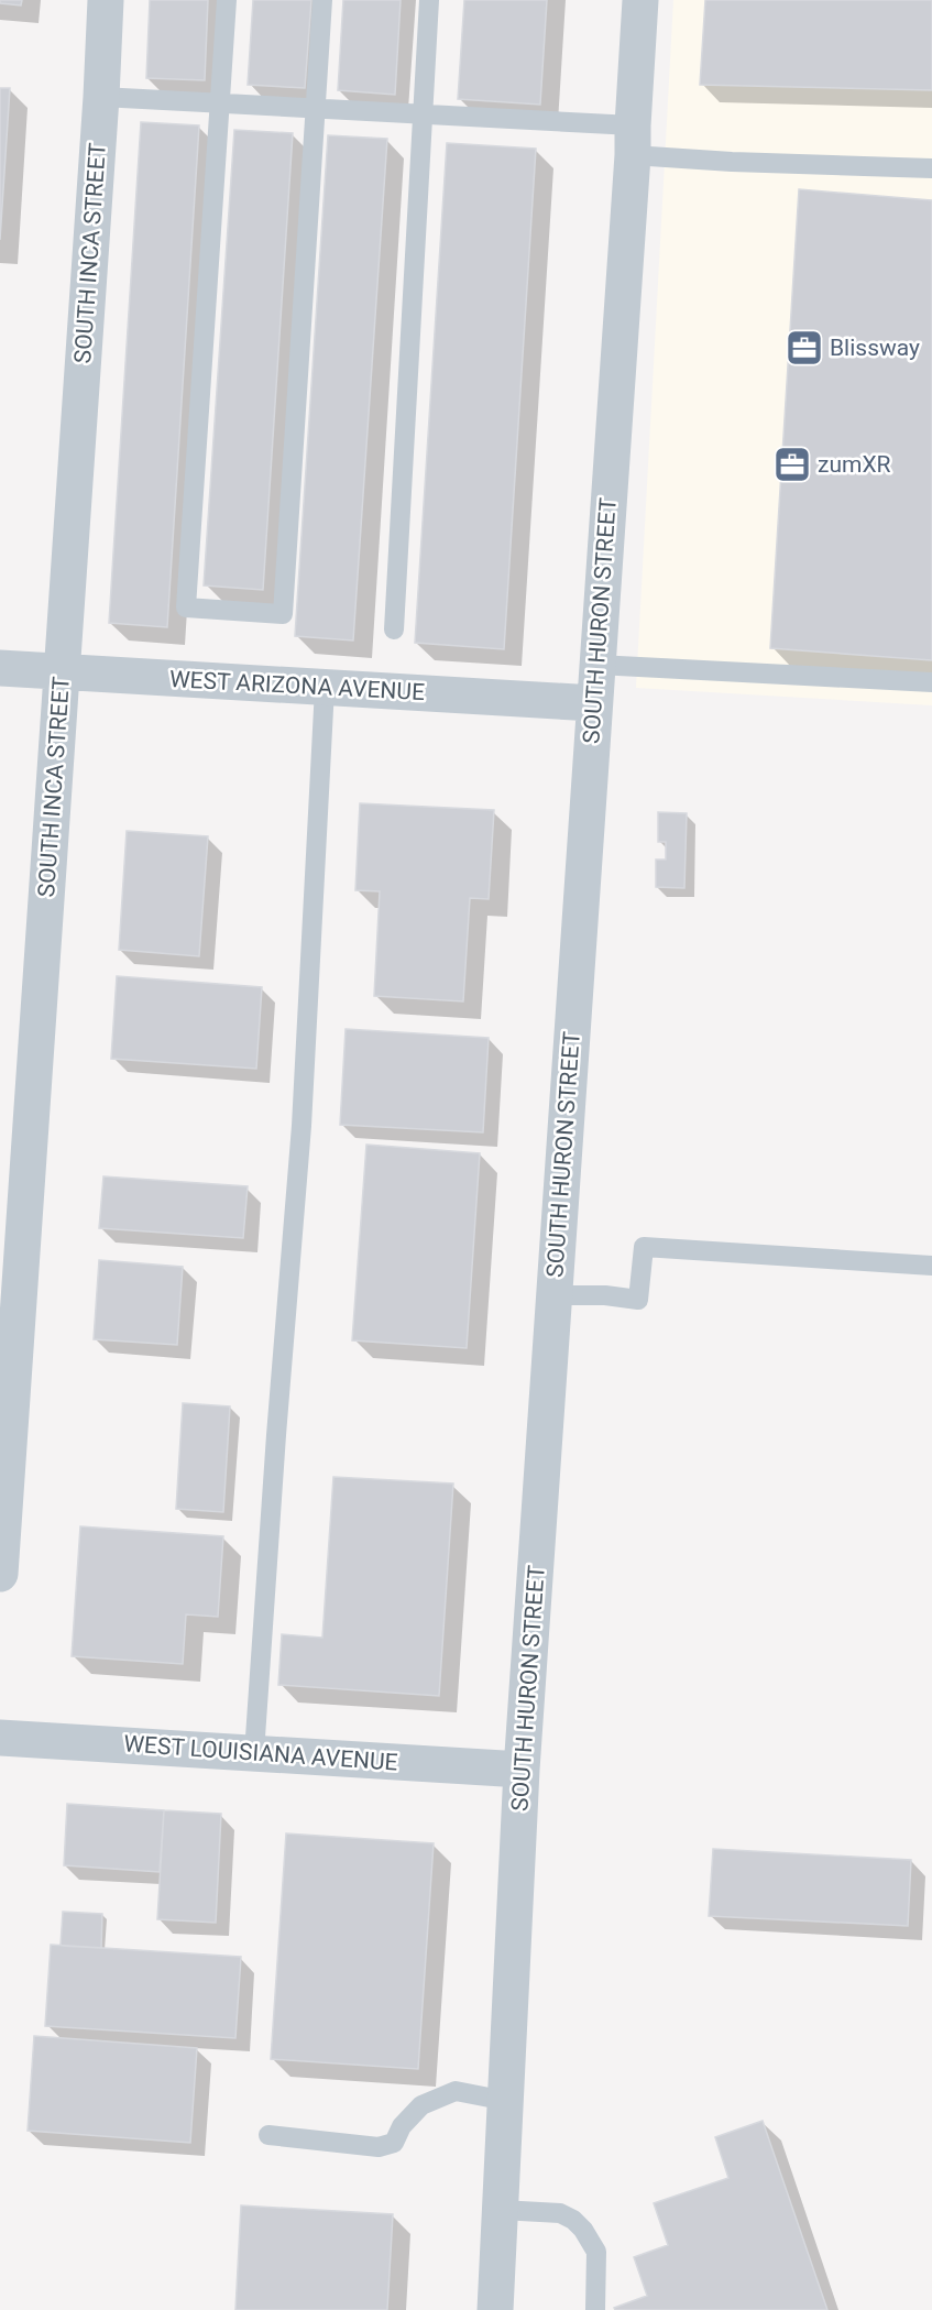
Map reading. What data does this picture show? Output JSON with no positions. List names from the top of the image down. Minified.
{"streets":{"street":["SOUTH INCA STREET","SOUTH HURON STREET","WEST ARIZONA AVENUE","WEST LOUISIANA AVENUE"]},"crossings":[["SOUTH INCA STREET","WEST ARIZONA AVENUE"],["SOUTH HURON STREET","WEST ARIZONA AVENUE"],["SOUTH HURON STREET","WEST LOUISIANA AVENUE"]],"places":{"office":["Blissway","zumXR"]}}
